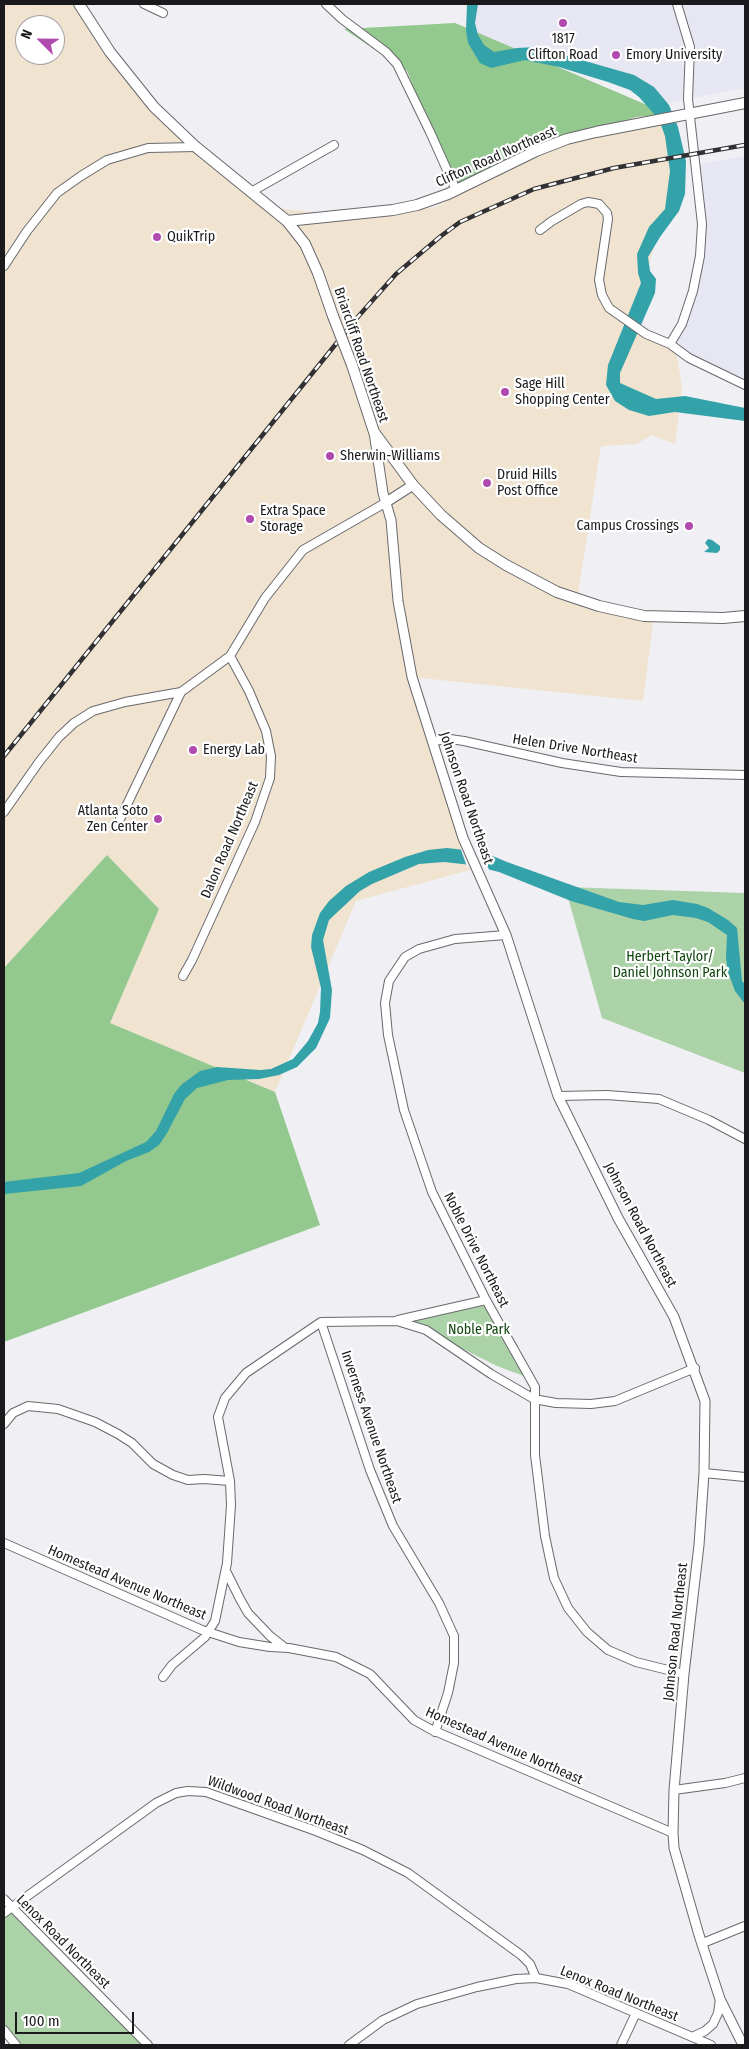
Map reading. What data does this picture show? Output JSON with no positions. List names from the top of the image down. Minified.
{"streets":{"main road":["Clifton Road Northeast","Briarcliff Road Northeast"],"street":["Helen Drive Northeast","Johnson Road Northeast","Dalon Road Northeast","Noble Drive Northeast","Inverness Avenue Northeast","Homestead Avenue Northeast","Wildwood Road Northeast","Lenox Road Northeast"]},"crossings":[["Clifton Road Northeast","Briarcliff Road Northeast"],["Briarcliff Road Northeast","Johnson Road Northeast"],["Helen Drive Northeast","Johnson Road Northeast"],["Johnson Road Northeast","Noble Drive Northeast"],["Johnson Road Northeast","Homestead Avenue Northeast"],["Inverness Avenue Northeast","Homestead Avenue Northeast"],["Wildwood Road Northeast","Lenox Road Northeast"]],"parks":["Herbert Taylor/ Daniel Johnson Park","Noble Park"],"places":["1817 Clifton Road","Emory University","QuikTrip","Sage Hill Shopping Center","Sherwin-Williams","Druid Hills Post Office","Extra Space Storage","Campus Crossings","Energy Lab","Atlanta Soto Zen Center"],"scale_bar":"100 m","north":"top left"}
